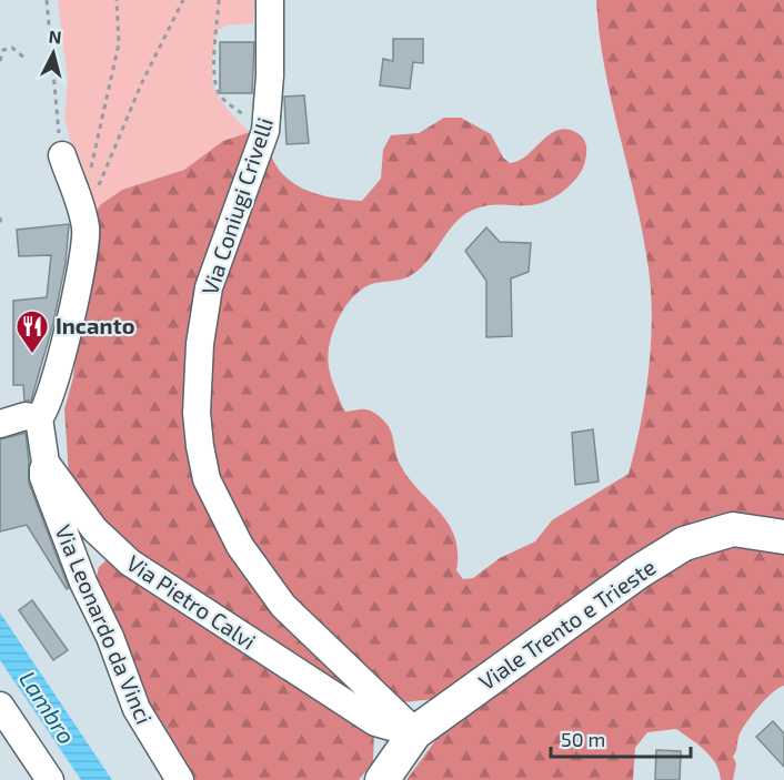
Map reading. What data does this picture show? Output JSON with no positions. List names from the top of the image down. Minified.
{"streets":{"main road":["Viale Trento e Trieste"],"street":["Via Coniugi Crivelli","Via Pietro Calvi","Via Leonardo da Vinci"]},"crossings":[["Via Coniugi Crivelli","Via Pietro Calvi"],["Via Coniugi Crivelli","Viale Trento e Trieste"],["Via Pietro Calvi","Via Leonardo da Vinci"],["Via Pietro Calvi","Viale Trento e Trieste"]],"water":["Lambro"],"places":{"restaurant":["Incanto"]},"scale_bar":"50 m","north":"top"}
